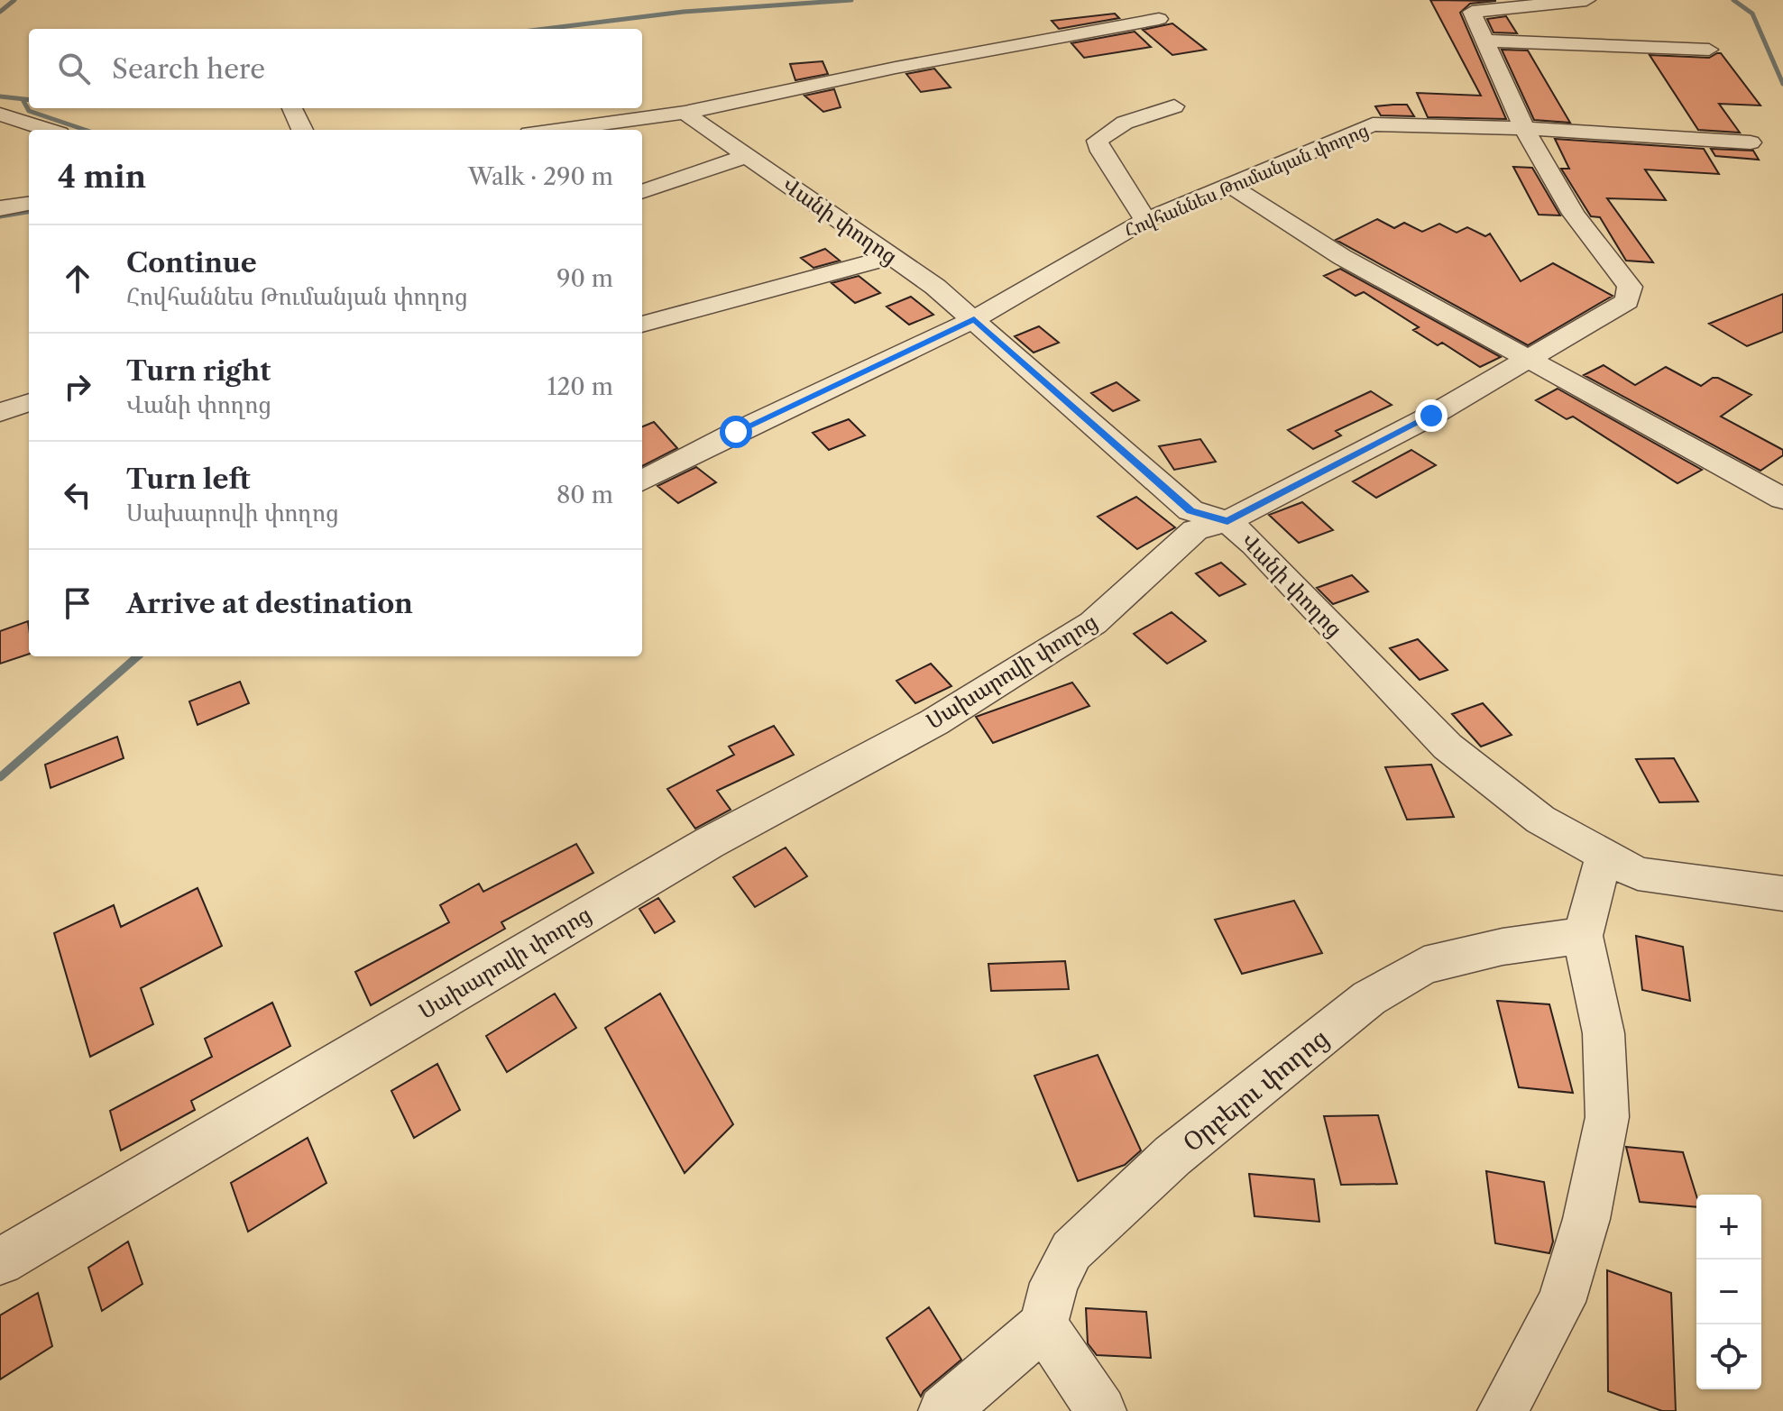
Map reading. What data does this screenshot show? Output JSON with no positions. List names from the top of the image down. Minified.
{"streets":{"street":["Հովհաննես Թումանյան փողոց","Վանի փողոց","Սախարովի փողոց","Օրբելու փողոց"]},"crossings":[["Հովհաննես Թումանյան փողոց","Վանի փողոց"],["Հովհաննես Թումանյան փողոց","Սախարովի փողոց"],["Վանի փողոց","Սախարովի փողոց"]],"page":{"search":"Search here","heading":["4 min","Walk · 290 m"],"list":[["Continue","Հովհաննես Թումանյան փողոց","90 m"],["Turn right","Վանի փողոց","120 m"],["Turn left","Սախարովի փողոց","80 m"],"Arrive at destination"],"map_buttons":["+","−"]}}
